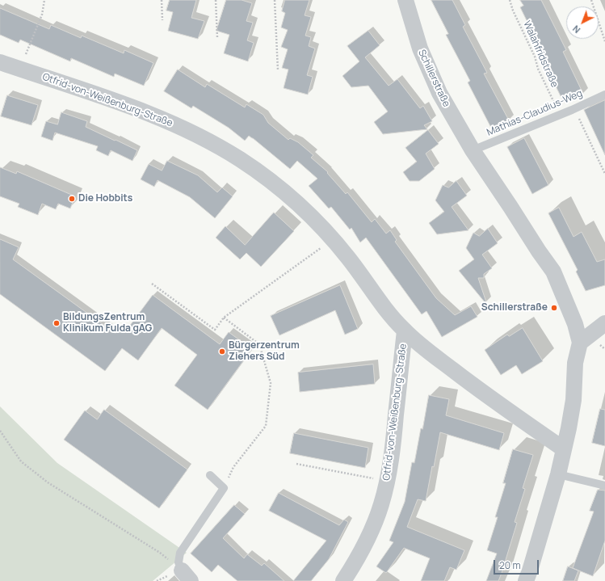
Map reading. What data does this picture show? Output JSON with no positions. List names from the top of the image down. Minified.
{"streets":{"street":["Schillerstraße","Otfrid-von-Weißenburg-Straße"],"lane":["Mathias-Claudius-Weg"],"path":["Walahfridstraße"]},"crossings":[["Walahfridstraße","Mathias-Claudius-Weg"],["Schillerstraße","Otfrid-von-Weißenburg-Straße"],["Schillerstraße","Mathias-Claudius-Weg"]],"places":["Die Hobbits","Schillerstraße","BildungsZentrum Klinikum Fulda gAG","Bürgerzentrum Ziehers Süd"],"scale_bar":"20 m","north":"bottom left"}
